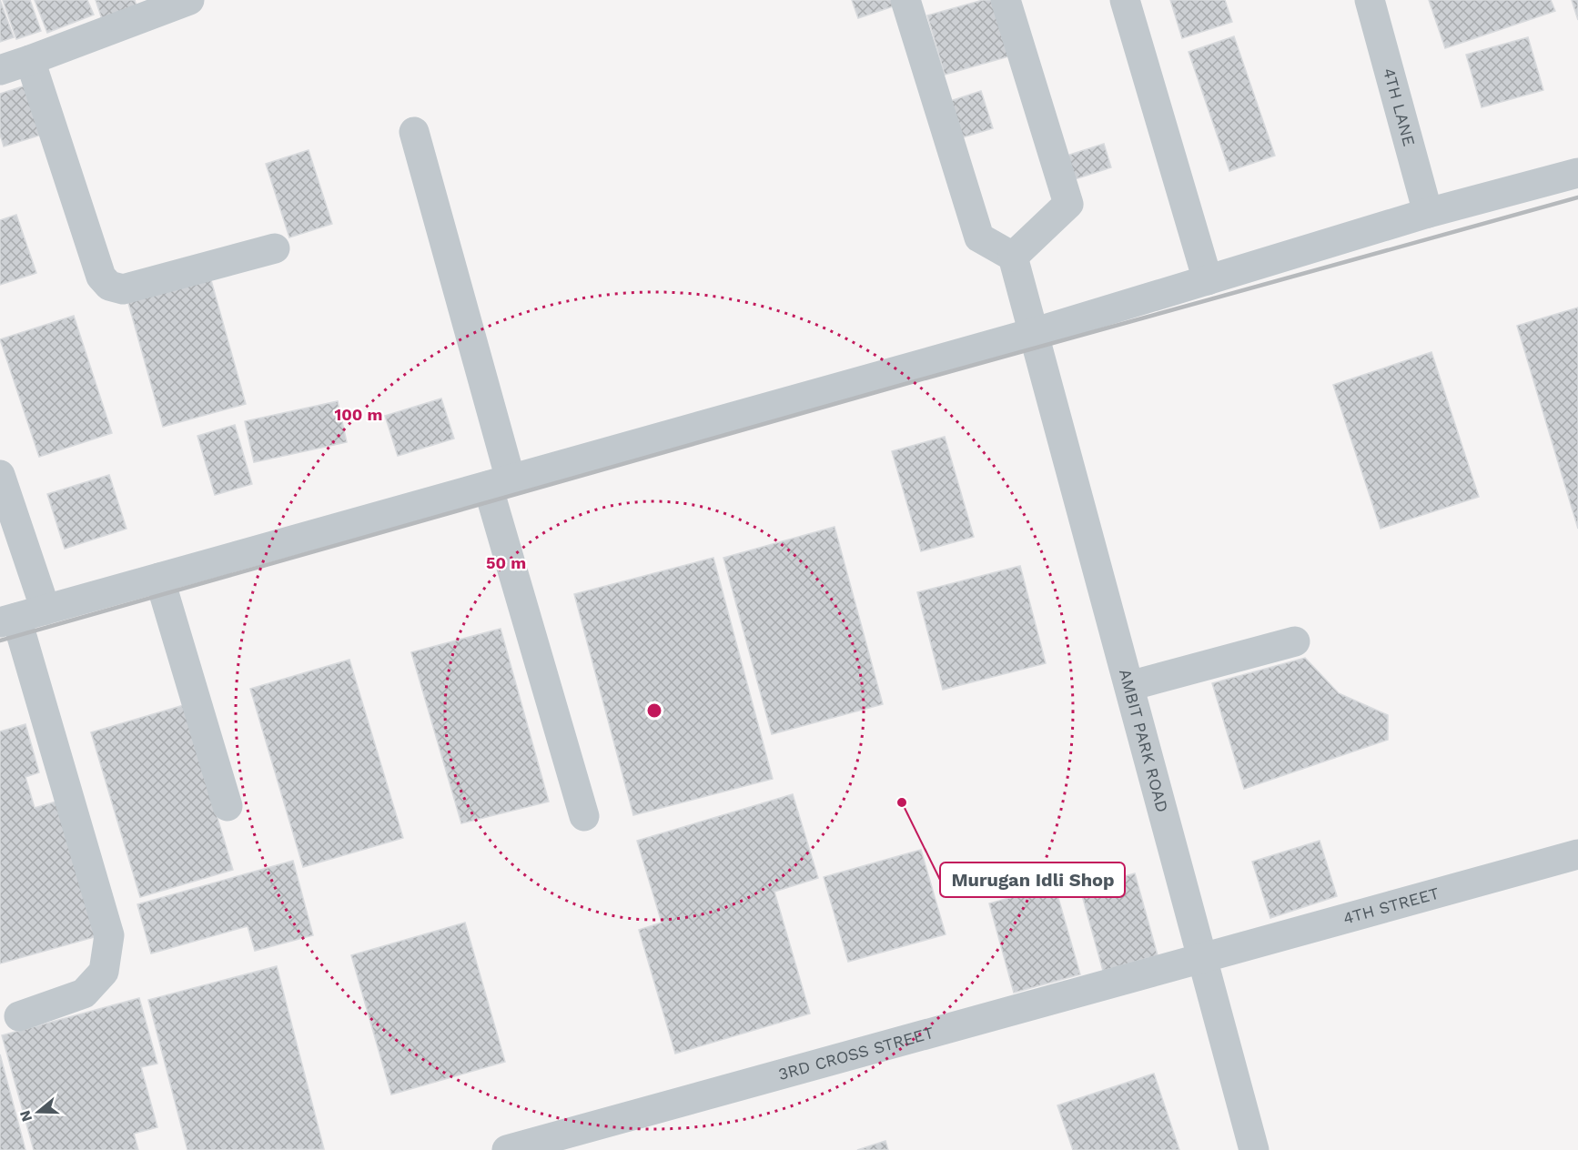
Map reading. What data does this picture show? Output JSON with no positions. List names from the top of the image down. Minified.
{"streets":{"street":["4TH LANE","AMBIT PARK ROAD","4TH STREET","3RD CROSS STREET"]},"crossings":[["AMBIT PARK ROAD","4TH STREET"],["AMBIT PARK ROAD","3RD CROSS STREET"],["4TH STREET","3RD CROSS STREET"]],"places":["Murugan Idli Shop"],"north":"left","rings":["100 m","50 m"]}
